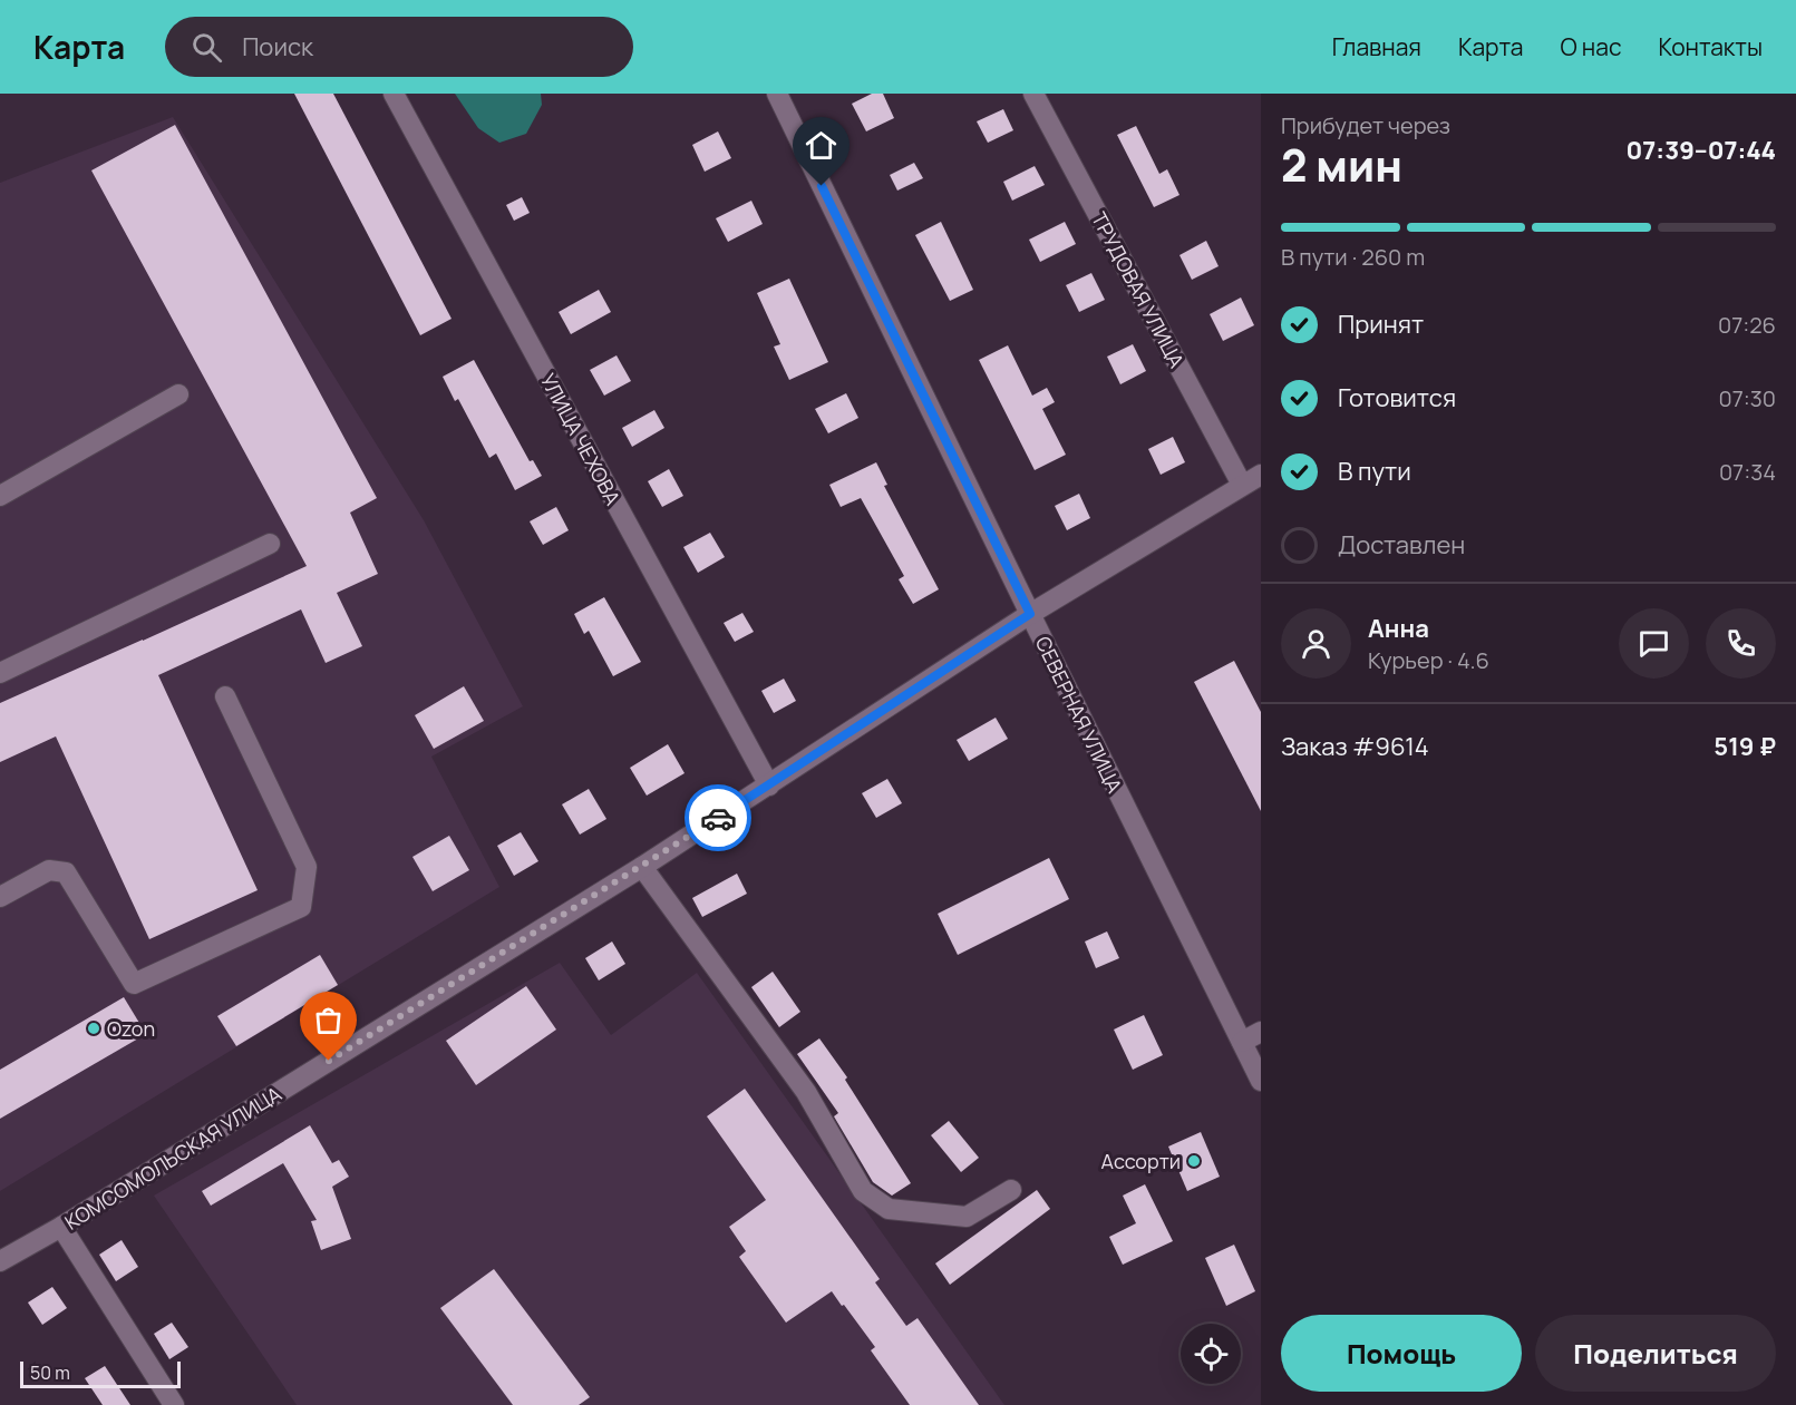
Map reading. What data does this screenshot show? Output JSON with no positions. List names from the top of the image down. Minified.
{"streets":{"street":["ТРУДОВАЯ УЛИЦА","УЛИЦА ЧЕХОВА","СЕВЕРНАЯ УЛИЦА","КОМСОМОЛЬСКАЯ УЛИЦА"]},"crossings":[["ТРУДОВАЯ УЛИЦА","КОМСОМОЛЬСКАЯ УЛИЦА"],["УЛИЦА ЧЕХОВА","КОМСОМОЛЬСКАЯ УЛИЦА"],["СЕВЕРНАЯ УЛИЦА","КОМСОМОЛЬСКАЯ УЛИЦА"]],"places":["Ozon","Ассорти"],"scale_bar":"50 m","page":{"header":"Карта","search":"Поиск","nav":["Главная","Карта","О нас","Контакты"],"heading":["2 мин","Прибудет через","07:39–07:44"],"panel":["Анна","Курьер · 4.6","Заказ #9614","519 ₽"],"bar":"В пути · 260 m","list":[["Принят","07:26"],["Готовится","07:30"],["В пути","07:34"],"Доставлен"],"buttons":["Помощь","Поделиться"],"scale":"50 m"}}
